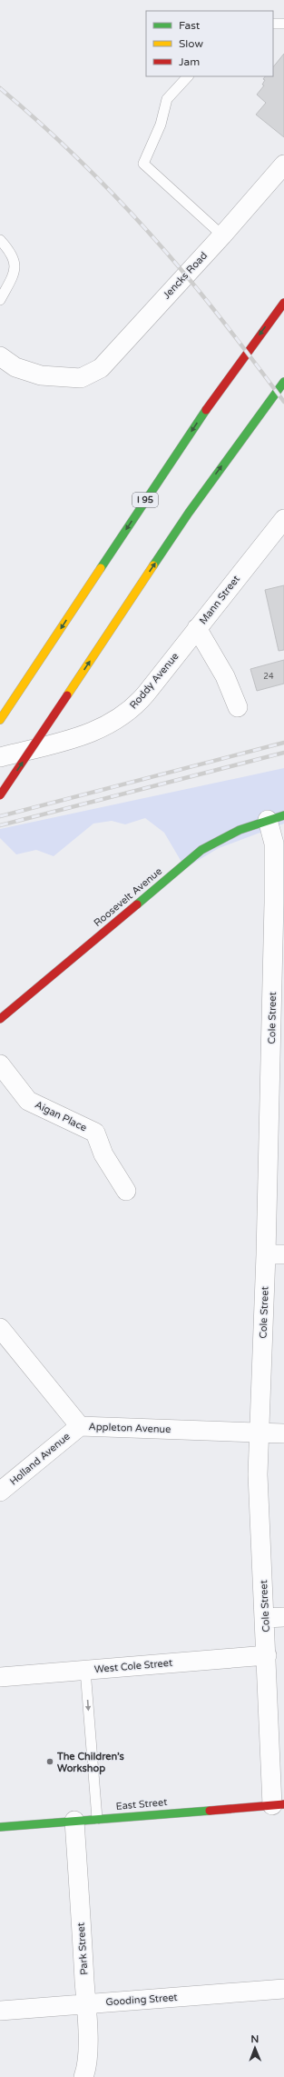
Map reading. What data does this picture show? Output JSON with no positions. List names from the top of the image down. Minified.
{"streets":{"main road":["I 95","Roosevelt Avenue","East Street"],"street":["Jencks Road","Mann Street","Roddy Avenue","Cole Street","Aigan Place","Appleton Avenue","Holland Avenue","West Cole Street","Park Street","Gooding Street"]},"crossings":[["Mann Street","Roddy Avenue"],["Roosevelt Avenue","Cole Street"],["Cole Street","Appleton Avenue"],["Cole Street","West Cole Street"],["Cole Street","East Street"],["Appleton Avenue","Holland Avenue"],["East Street","Park Street"],["Park Street","Gooding Street"]],"places":["The Children’s Workshop"],"house_numbers":["24"],"legend":["Fast","Slow","Jam"],"north":"top"}
